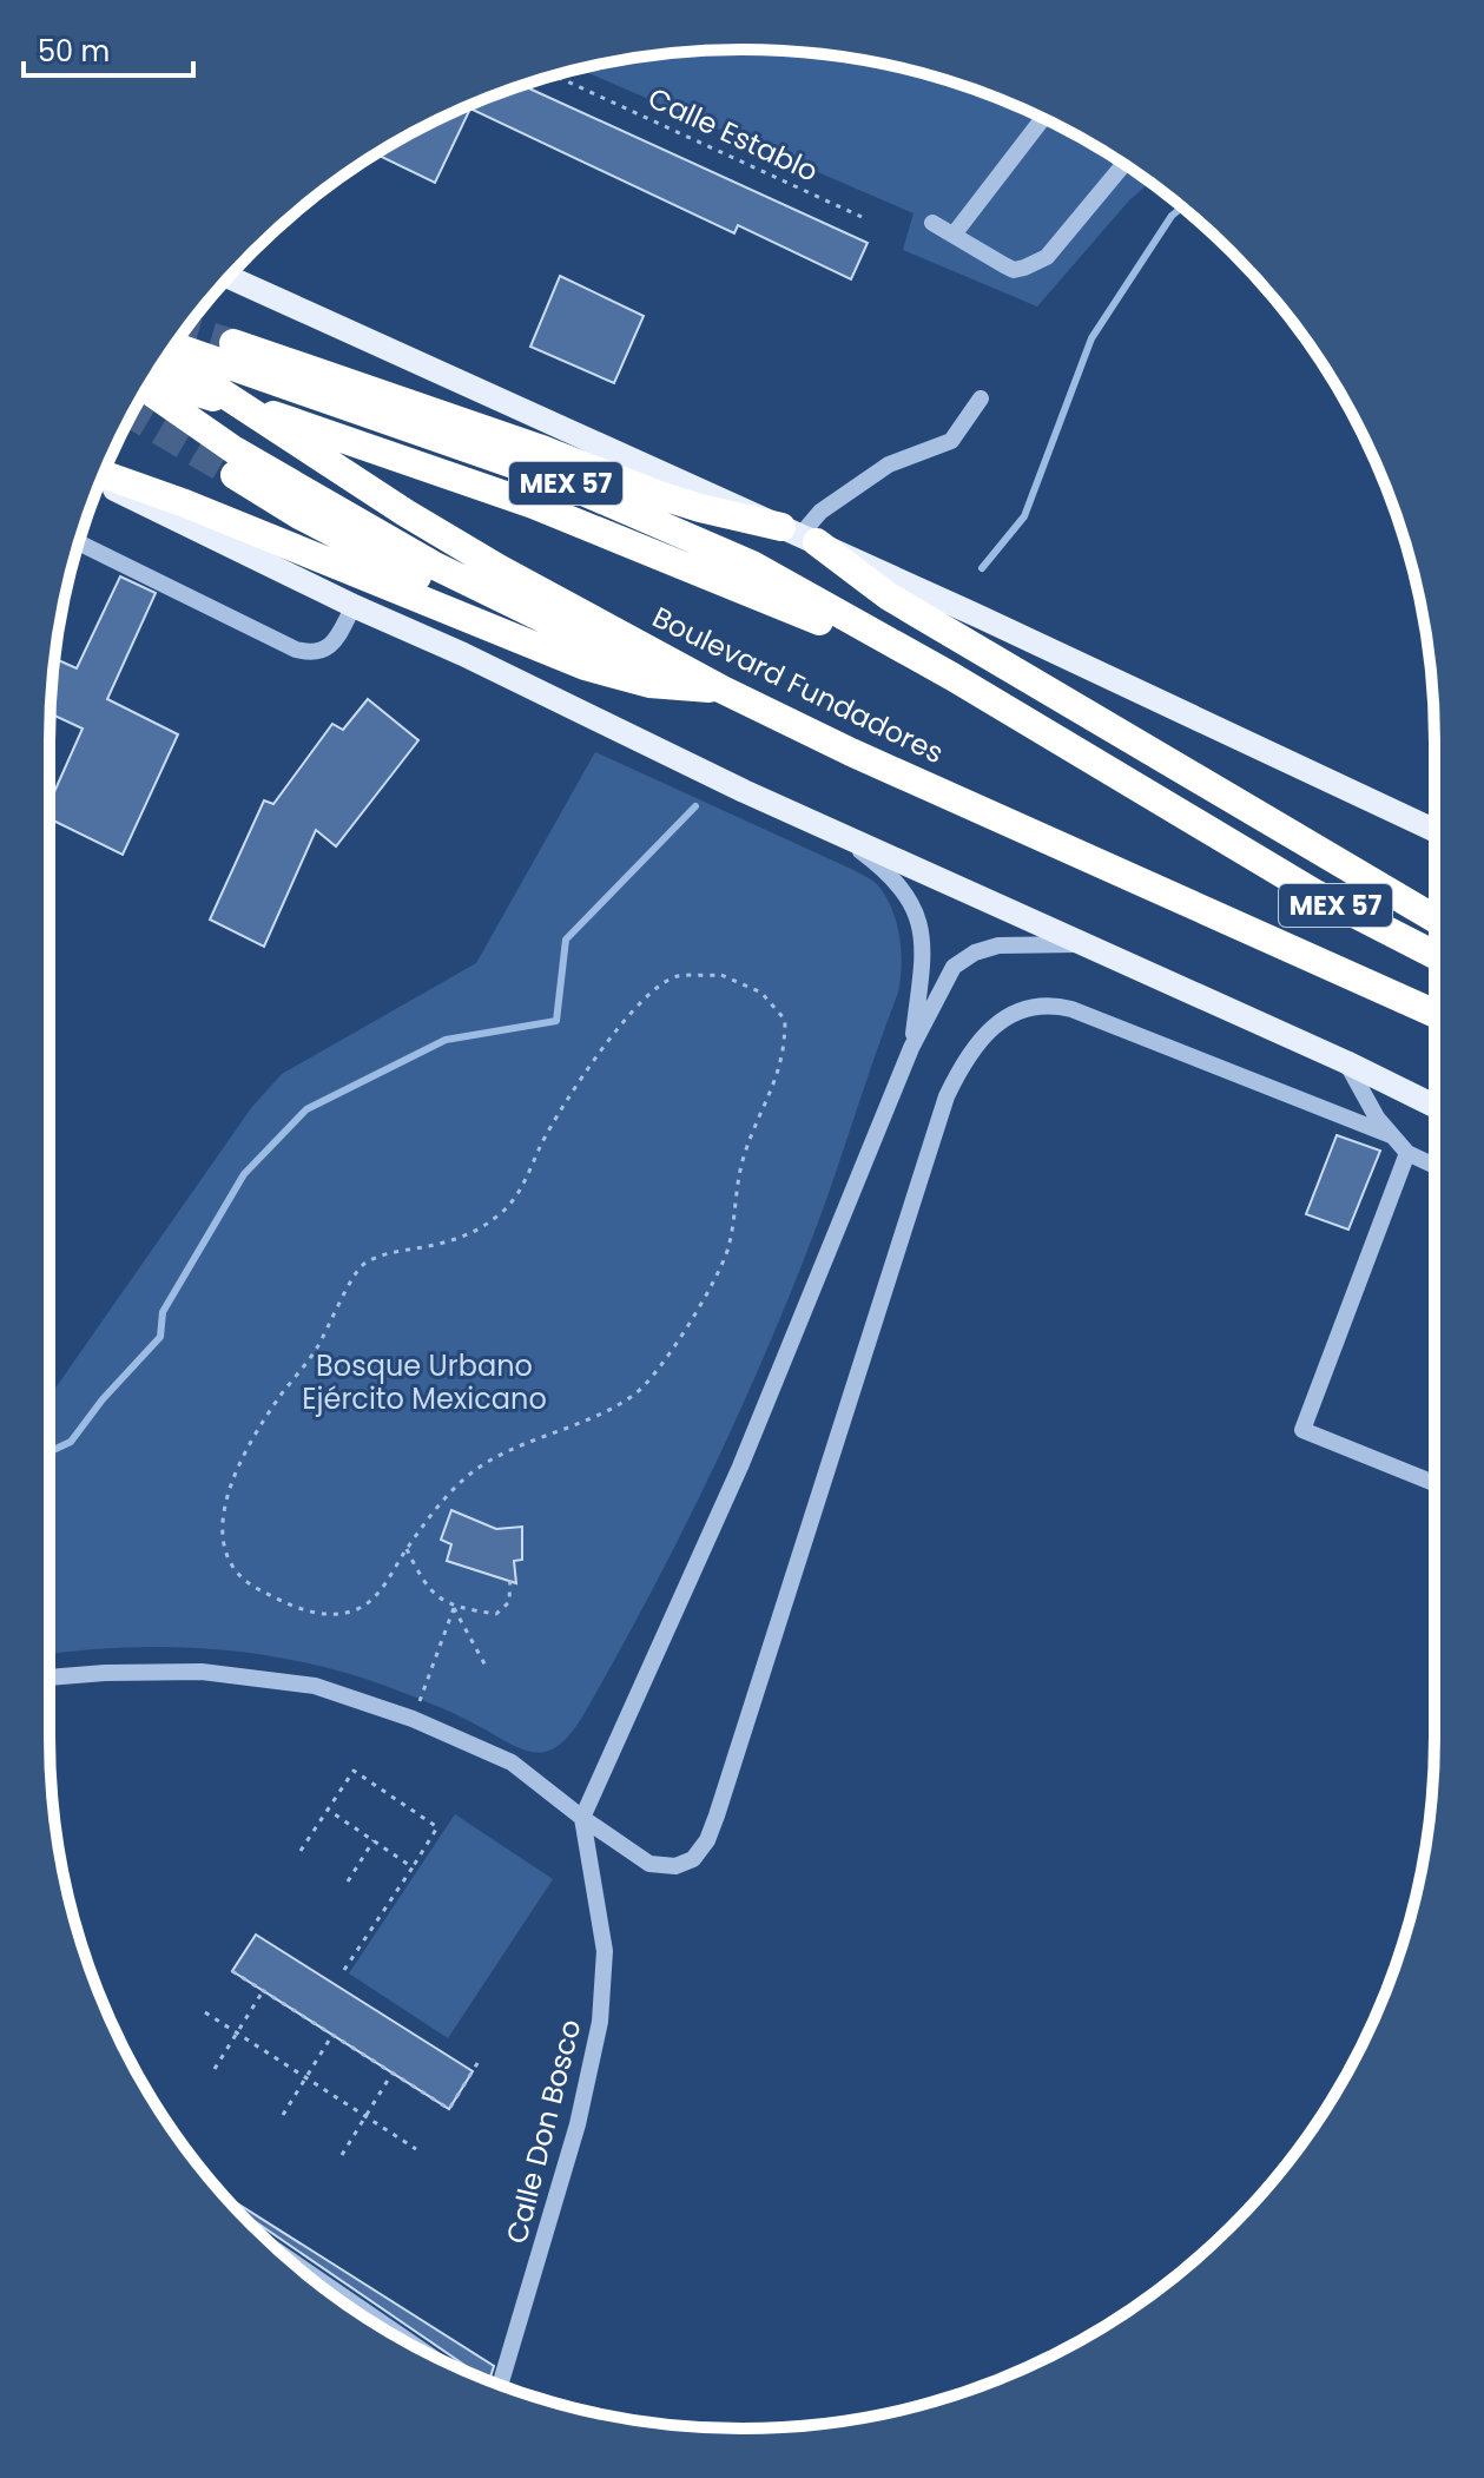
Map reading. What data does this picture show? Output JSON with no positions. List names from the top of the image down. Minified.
{"streets":{"highway":["MEX 57","Boulevard Fundadores"],"street":["Calle Don Bosco"],"path":["Calle Establo"]},"parks":["Bosque Urbano Ejército Mexicano"],"scale_bar":"50 m"}
